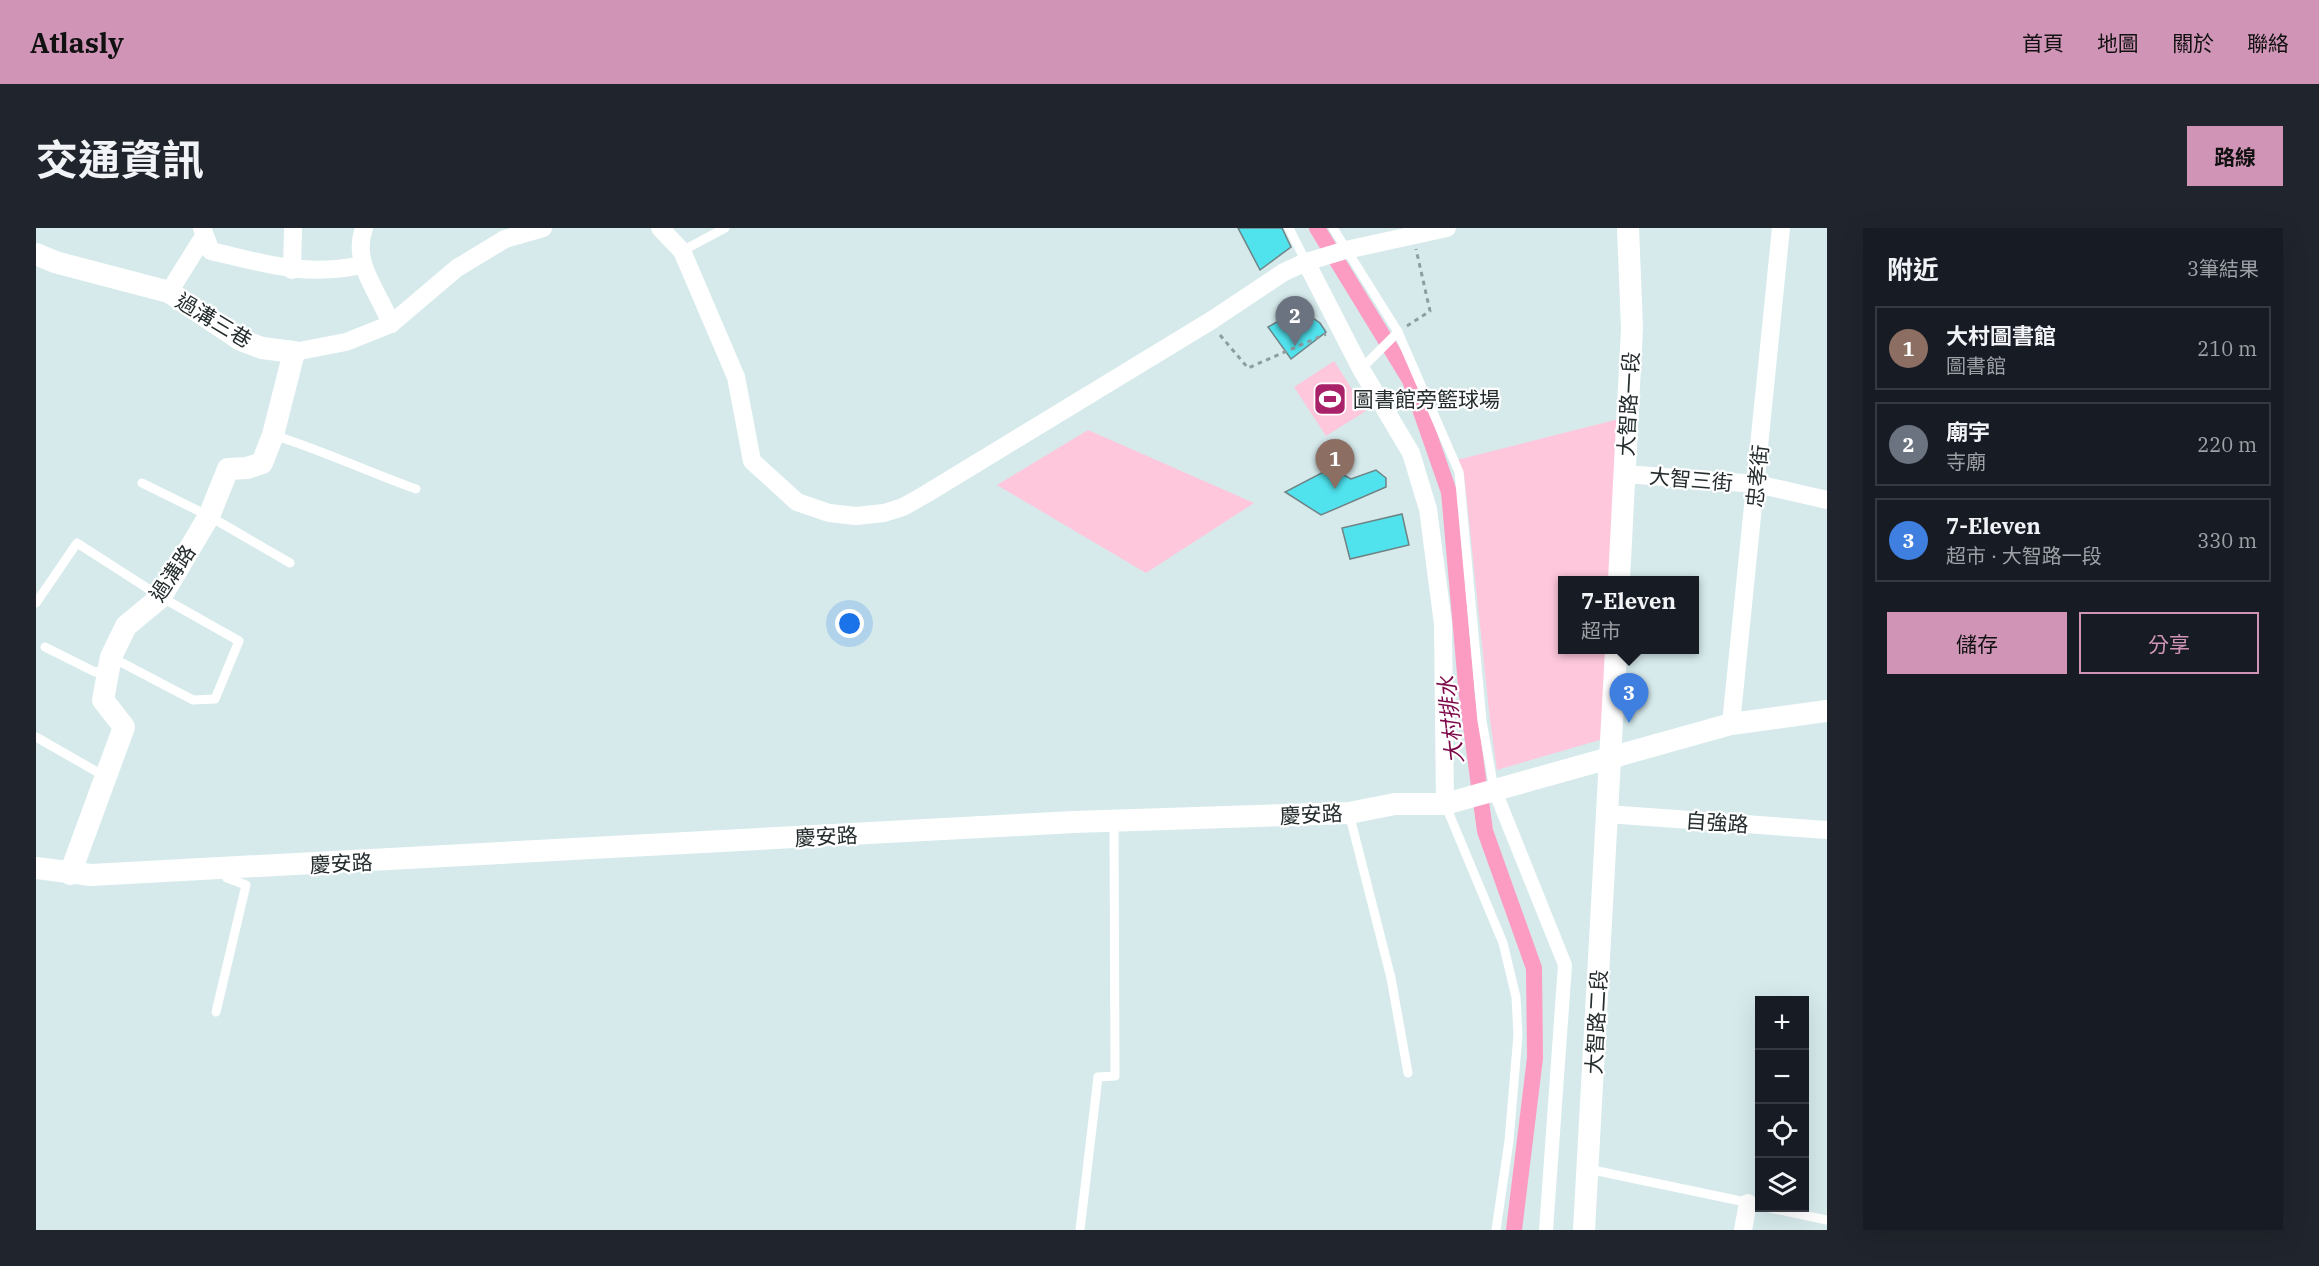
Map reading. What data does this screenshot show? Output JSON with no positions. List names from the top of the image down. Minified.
{"streets":{"street":["過溝三巷","大智路一段","忠孝街","大智三街","過溝路","慶安路","自強路","大智路二段"]},"crossings":[["過溝三巷","過溝路"],["大智路一段","大智三街"],["忠孝街","大智三街"],["忠孝街","慶安路"],["過溝路","慶安路"],["自強路","大智路二段"]],"water":["大村排水"],"places":{"sports":["圖書館旁籃球場"]},"page":{"header":"Atlasly","nav":["首頁","地圖","關於","聯絡"],"title":"交通資訊","buttons":["路線",["儲存","分享"]],"heading":["附近","3筆結果"],"pins":["2","1","3"],"list":[{"mark":"1","name":"大村圖書館","note":"圖書館","value":"210 m"},{"mark":"2","name":"廟宇","note":"寺廟","value":"220 m"},{"mark":"3","name":"7-Eleven","note":"超市 · 大智路一段","value":"330 m"}],"popup":["7-Eleven","超市"],"map_buttons":["+","−"]}}
